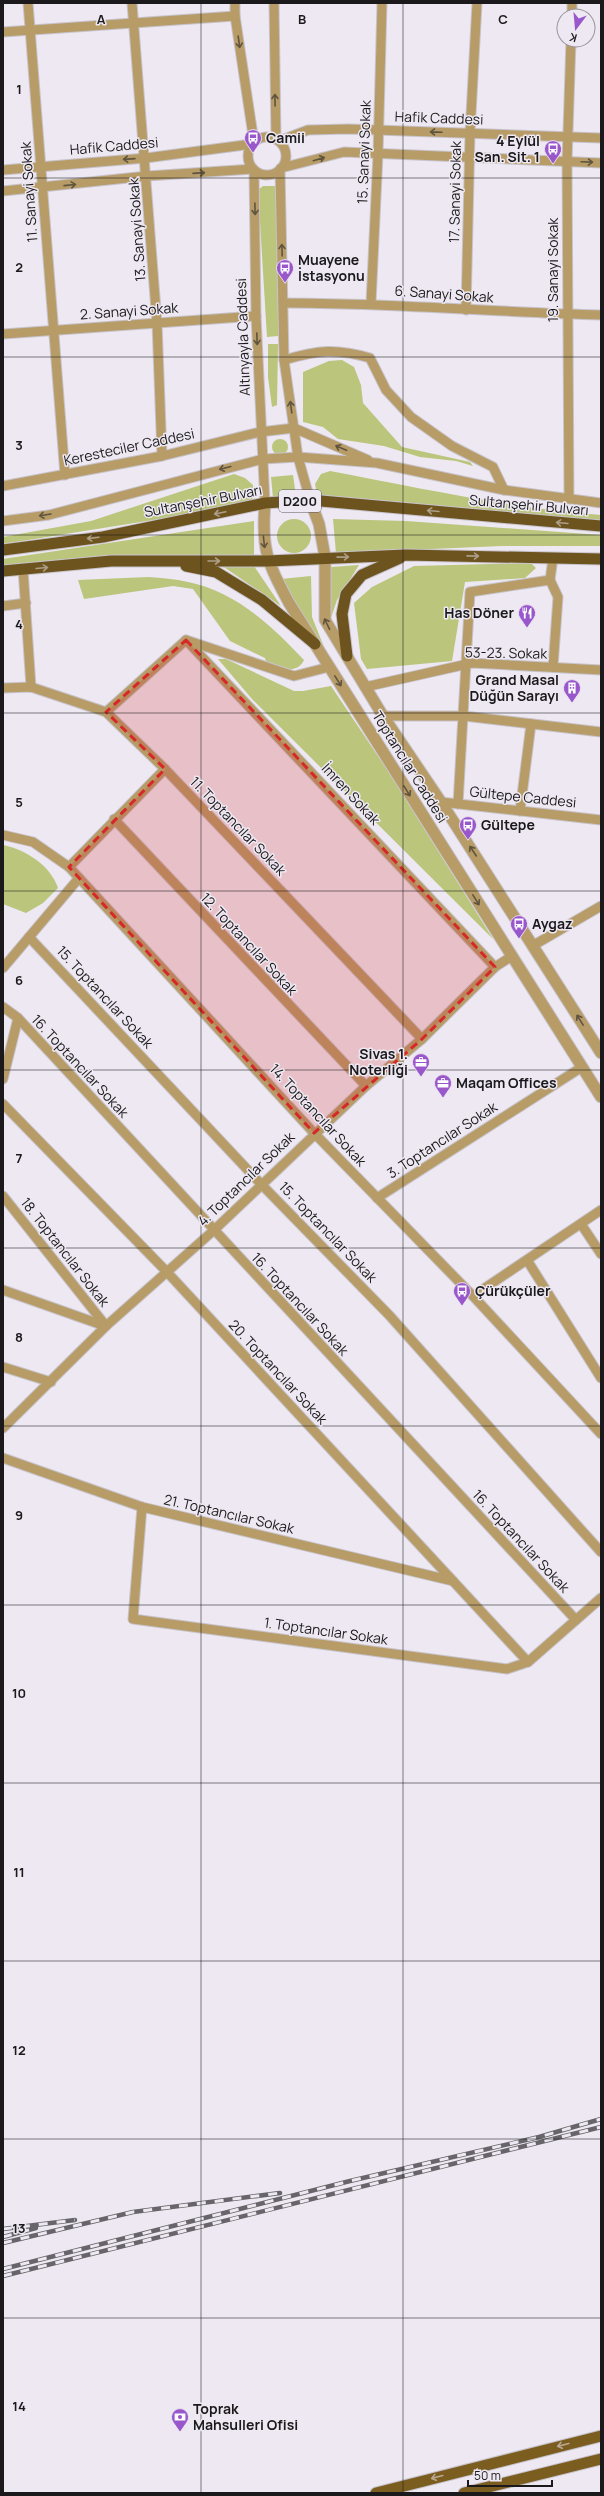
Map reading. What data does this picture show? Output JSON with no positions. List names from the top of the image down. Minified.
{"streets":{"highway":["Sultanşehir Bulvarı","D200"],"street":["Hafik Caddesi","15. Sanayi Sokak","11. Sanayi Sokak","17. Sanayi Sokak","13. Sanayi Sokak","19. Sanayi Sokak","6. Sanayi Sokak","2. Sanayi Sokak","Altınyayla Caddesi","Keresteciler Caddesi","53-23. Sokak","Toptancılar Caddesi","İmren Sokak","Gültepe Caddesi","11. Toptancılar Sokak","12. Toptancılar Sokak","15. Toptancılar Sokak","16. Toptancılar Sokak","14. Toptancılar Sokak","3. Toptancılar Sokak","4. Toptancılar Sokak","18. Toptancılar Sokak","20. Toptancılar Sokak","21. Toptancılar Sokak","1. Toptancılar Sokak"]},"crossings":[["Hafik Caddesi","15. Sanayi Sokak"],["Hafik Caddesi","11. Sanayi Sokak"],["Hafik Caddesi","17. Sanayi Sokak"],["Hafik Caddesi","13. Sanayi Sokak"],["Hafik Caddesi","19. Sanayi Sokak"],["Hafik Caddesi","Altınyayla Caddesi"],["15. Sanayi Sokak","6. Sanayi Sokak"],["11. Sanayi Sokak","2. Sanayi Sokak"],["11. Sanayi Sokak","Keresteciler Caddesi"],["17. Sanayi Sokak","6. Sanayi Sokak"],["13. Sanayi Sokak","2. Sanayi Sokak"],["13. Sanayi Sokak","Keresteciler Caddesi"],["19. Sanayi Sokak","6. Sanayi Sokak"],["2. Sanayi Sokak","Altınyayla Caddesi"],["Altınyayla Caddesi","Keresteciler Caddesi"],["Altınyayla Caddesi","Sultanşehir Bulvarı"],["Altınyayla Caddesi","Toptancılar Caddesi"],["Sultanşehir Bulvarı","Toptancılar Caddesi"],["53-23. Sokak","Toptancılar Caddesi"],["Toptancılar Caddesi","Gültepe Caddesi"],["Toptancılar Caddesi","3. Toptancılar Sokak"],["Toptancılar Caddesi","4. Toptancılar Sokak"],["İmren Sokak","4. Toptancılar Sokak"],["11. Toptancılar Sokak","4. Toptancılar Sokak"],["12. Toptancılar Sokak","4. Toptancılar Sokak"],["15. Toptancılar Sokak","4. Toptancılar Sokak"],["16. Toptancılar Sokak","4. Toptancılar Sokak"],["16. Toptancılar Sokak","1. Toptancılar Sokak"],["14. Toptancılar Sokak","3. Toptancılar Sokak"],["14. Toptancılar Sokak","4. Toptancılar Sokak"],["4. Toptancılar Sokak","18. Toptancılar Sokak"],["4. Toptancılar Sokak","20. Toptancılar Sokak"],["20. Toptancılar Sokak","21. Toptancılar Sokak"],["20. Toptancılar Sokak","1. Toptancılar Sokak"],["21. Toptancılar Sokak","1. Toptancılar Sokak"]],"places":{"bus stop":["Camii","4 Eylül San. Sit. 1","Muayene İstasyonu","Gültepe","Aygaz","Çürükçüler"],"restaurant":["Has Döner"],"building":["Grand Masal Düğün Sarayı"],"office":["Sivas 1. Noterliği","Maqam Offices"],"bank":["Toprak Mahsulleri Ofisi"]},"scale_bar":"50 m","north":"bottom","grid":{"columns":["A","B","C"],"rows":["1","2","3","4","5","6","7","8","9","10","11","12","13","14"]}}
